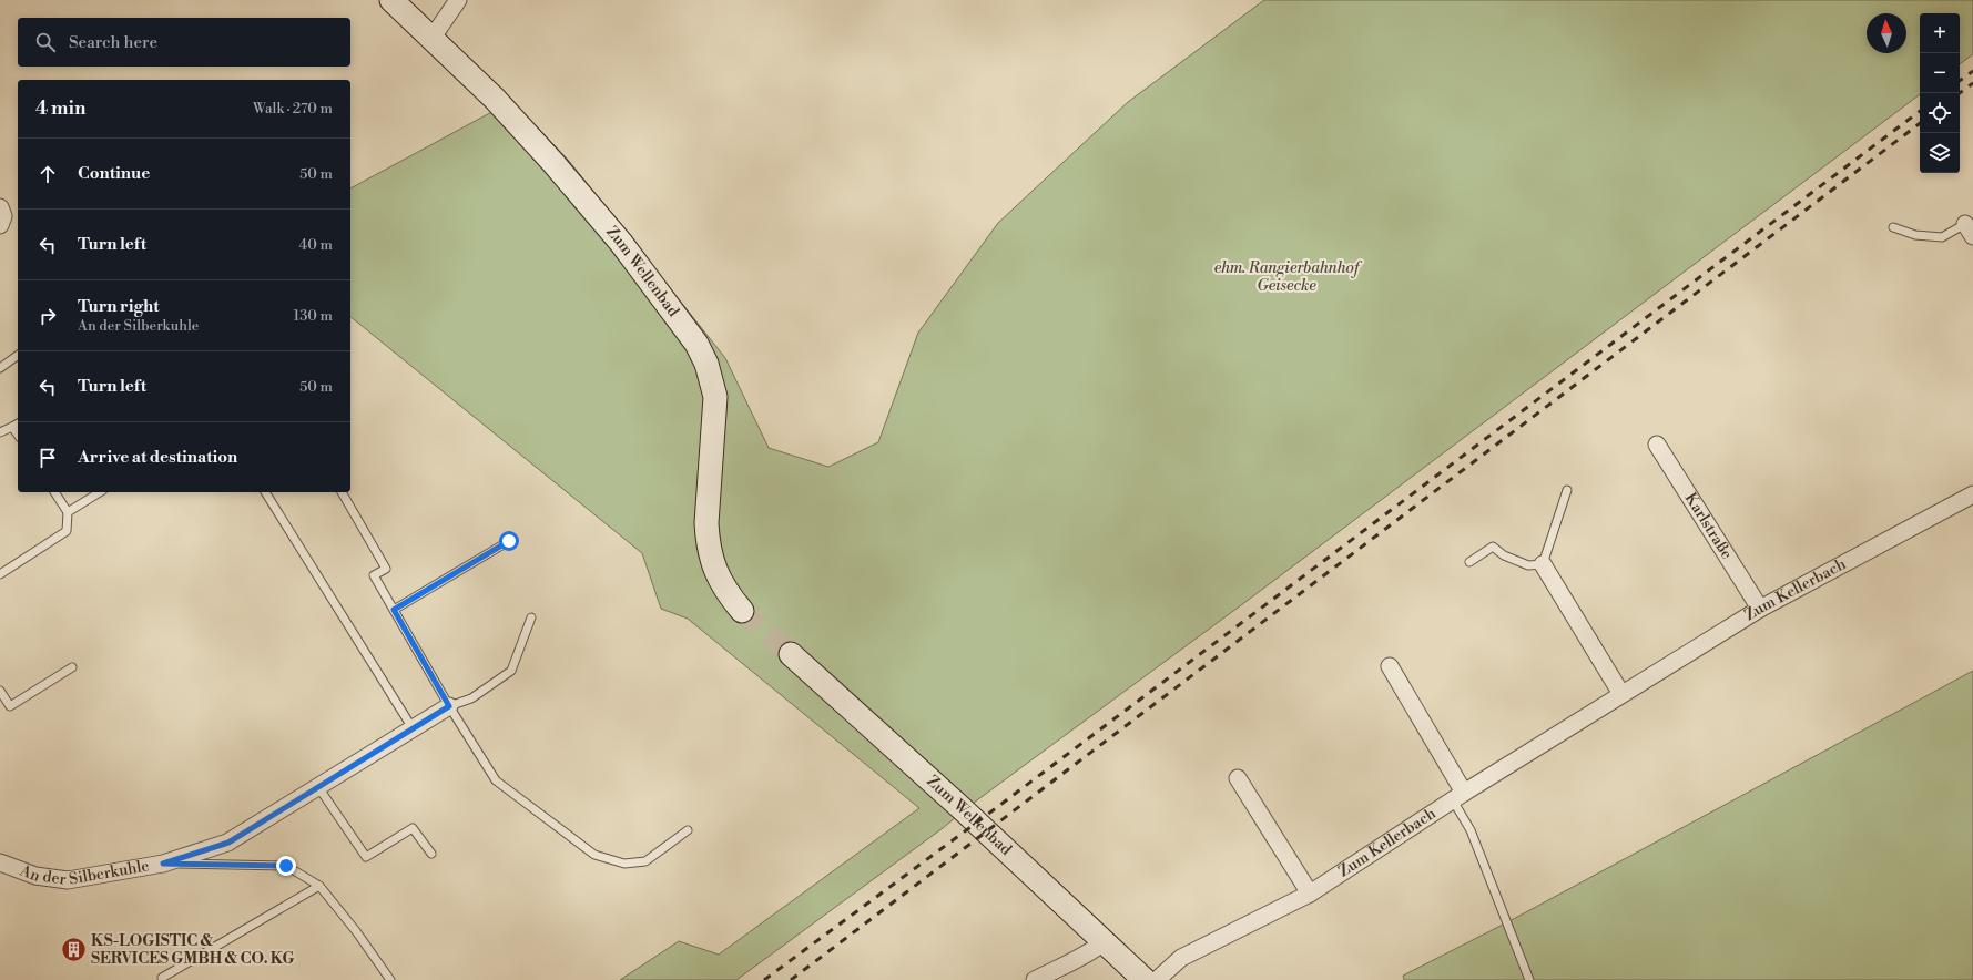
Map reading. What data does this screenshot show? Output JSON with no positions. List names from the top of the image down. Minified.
{"streets":{"main road":["Zum Wellenbad"],"street":["Karlstraße","Zum Kellerbach","An der Silberkuhle"]},"crossings":[["Karlstraße","Zum Kellerbach"]],"parks":["ehm. Rangierbahnhof Geisecke"],"places":{"building":["KS-LOGISTIC & SERVICES GMBH & CO. KG"]},"north":"top","page":{"map_buttons":["+","−"],"search":"Search here","heading":["4 min","Walk · 270 m"],"list":[["Continue","50 m"],["Turn left","40 m"],["Turn right","An der Silberkuhle","130 m"],["Turn left","50 m"],"Arrive at destination"]}}
